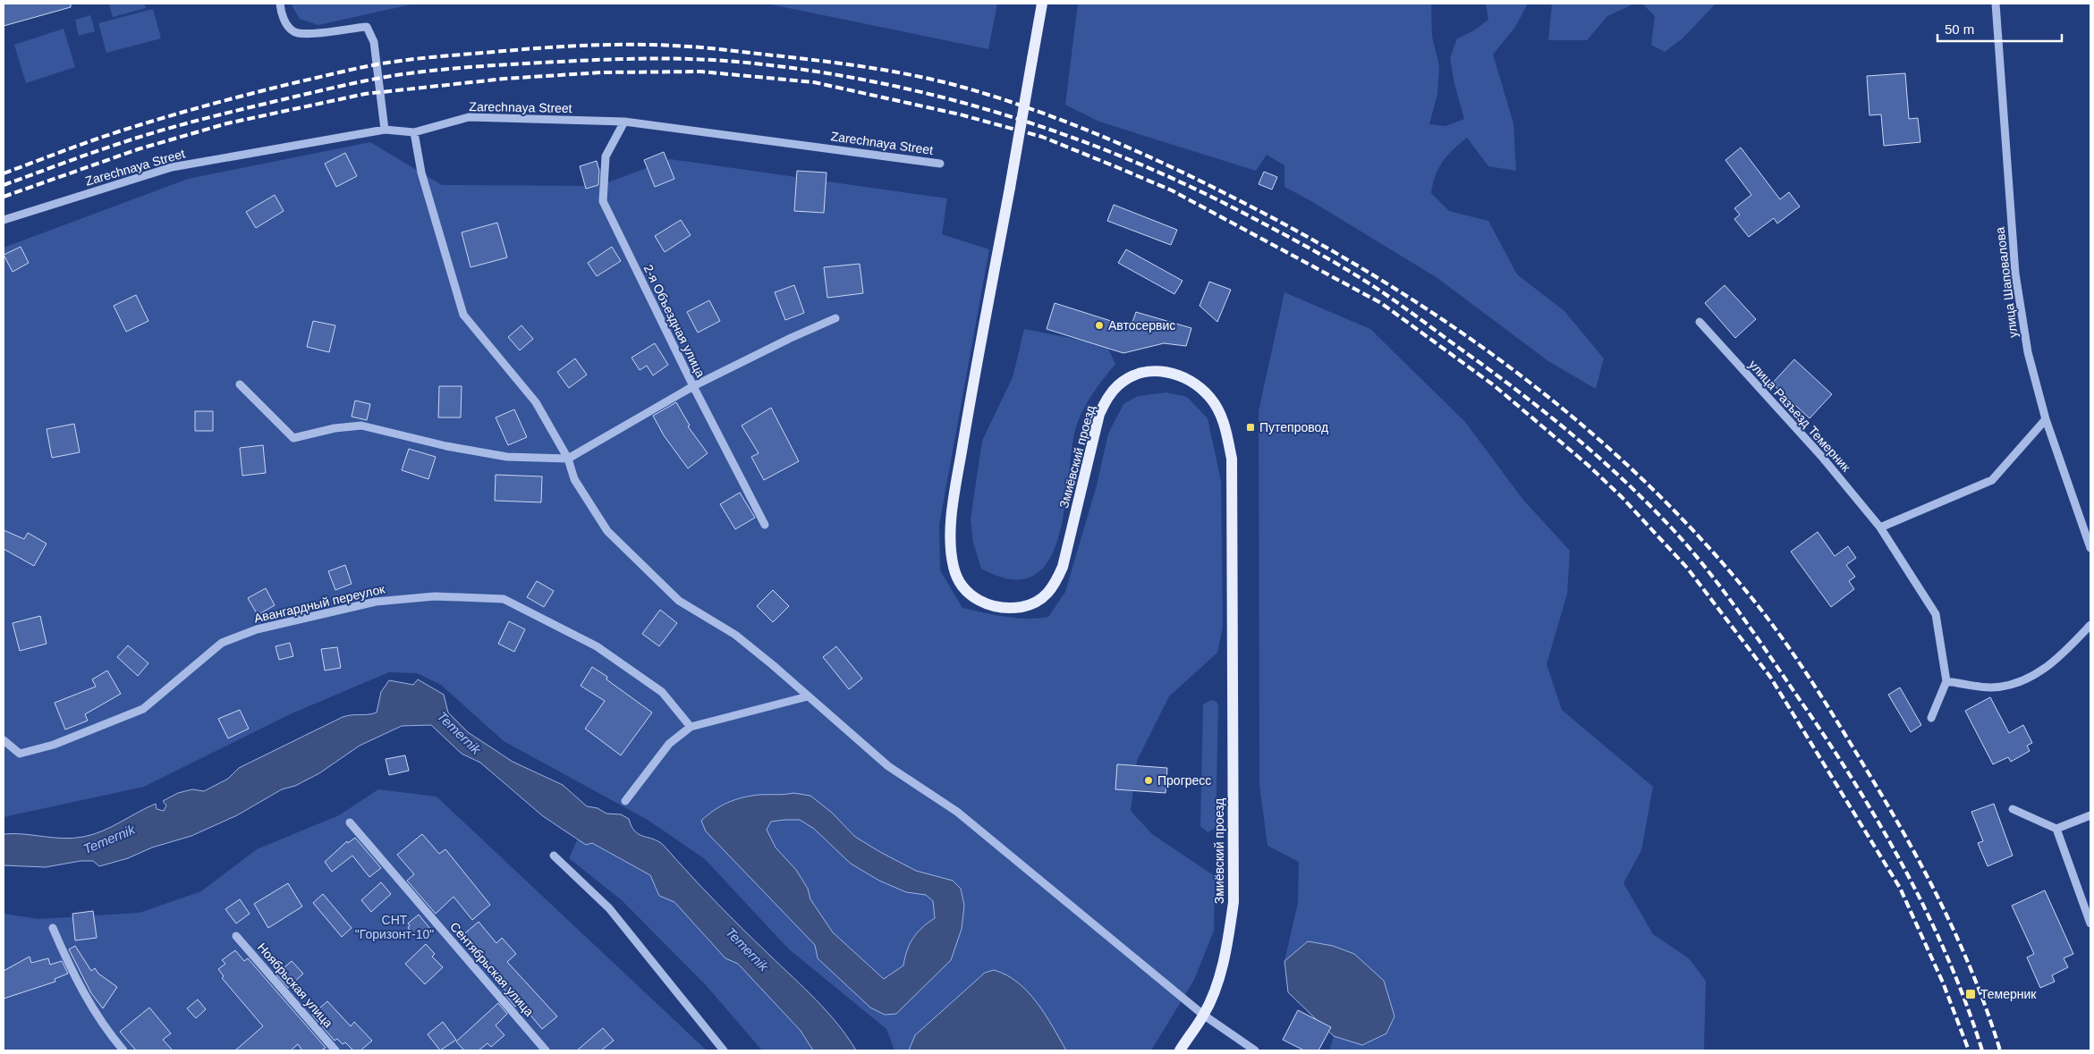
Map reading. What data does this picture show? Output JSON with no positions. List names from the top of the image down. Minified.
{"streets":{"main road":["Змиёвский проезд"],"street":["Zarechnaya Street","улица Шаповалова","2-я Объездная улица","улица Разъезд Темерник","Авангардный переулок","Сентябрьская улица","Ноябрьская улица"]},"crossings":[["Zarechnaya Street","2-я Объездная улица"]],"water":["Temernik"],"parks":["СНТ \"Горизонт-10\""],"places":{"other":["Автосервис","Прогресс"],"transit":["Путепровод","Темерник"]},"scale_bar":"50 m"}
